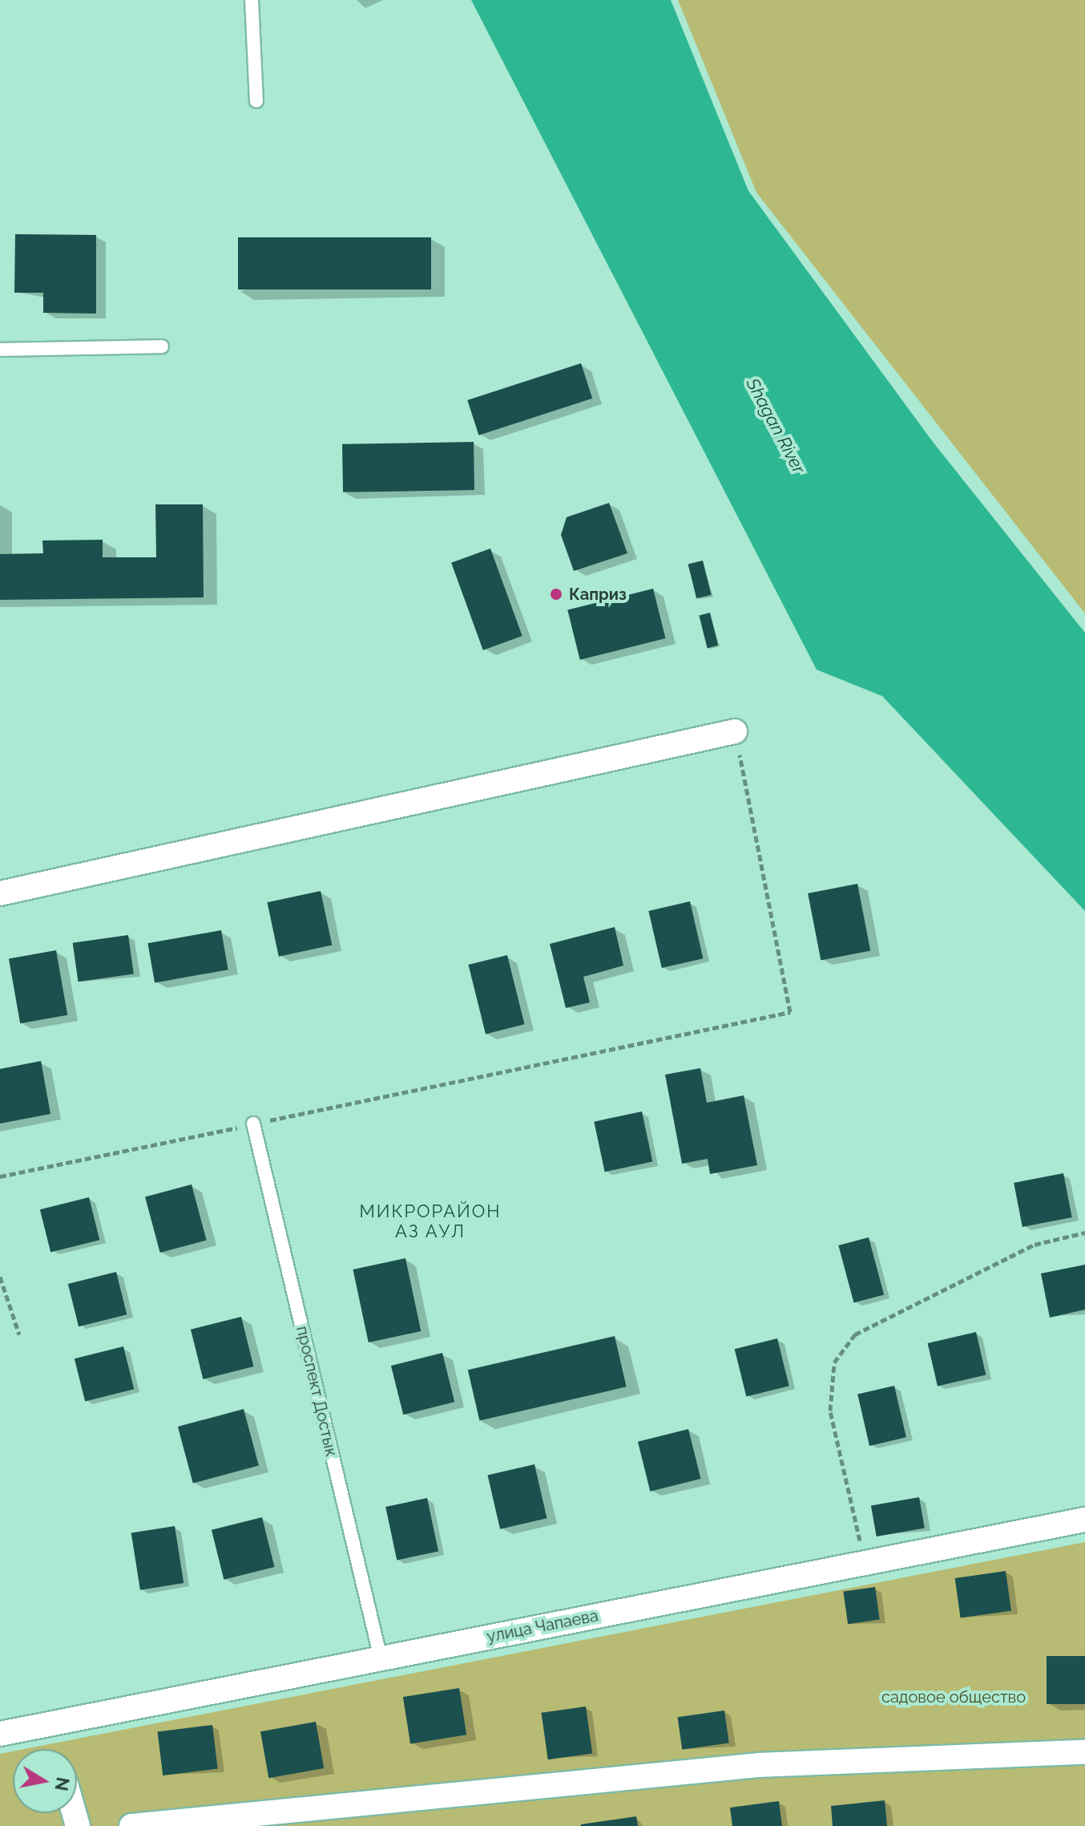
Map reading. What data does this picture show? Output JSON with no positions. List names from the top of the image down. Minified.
{"streets":{"street":["улица Чапаева"],"lane":["проспект Достык"]},"crossings":[["проспект Достык","улица Чапаева"]],"districts":["МИКРОРАЙОН АЗ АУЛ"],"water":["Shagan River"],"parks":["садовое общество"],"places":["Каприз"],"north":"right"}
